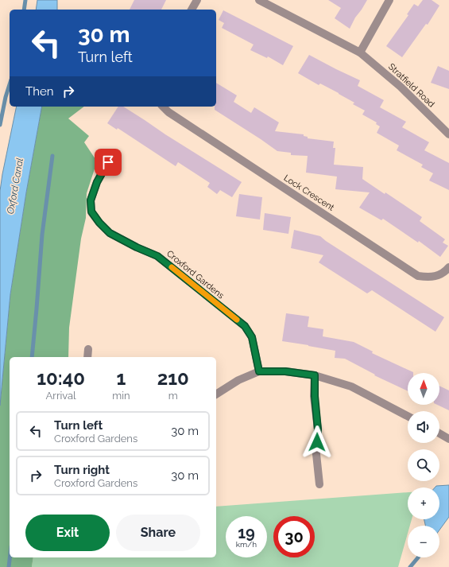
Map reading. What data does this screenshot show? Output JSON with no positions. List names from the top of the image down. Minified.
{"streets":{"street":["Stratfield Road","Lock Crescent","Croxford Gardens"]},"water":["Oxford Canal"],"north":"top","page":{"turn":["30 m","Turn left"],"then":"Then","eta":["10:40","Arrival","1","min","210","m"],"map_buttons":["+","−"],"list":[{"name":"Turn left","note":"Croxford Gardens","value":"30 m"},{"name":"Turn right","note":"Croxford Gardens","value":"30 m"}],"buttons":["Exit","Share"],"speed":"19 km/h","limit":"30"}}
